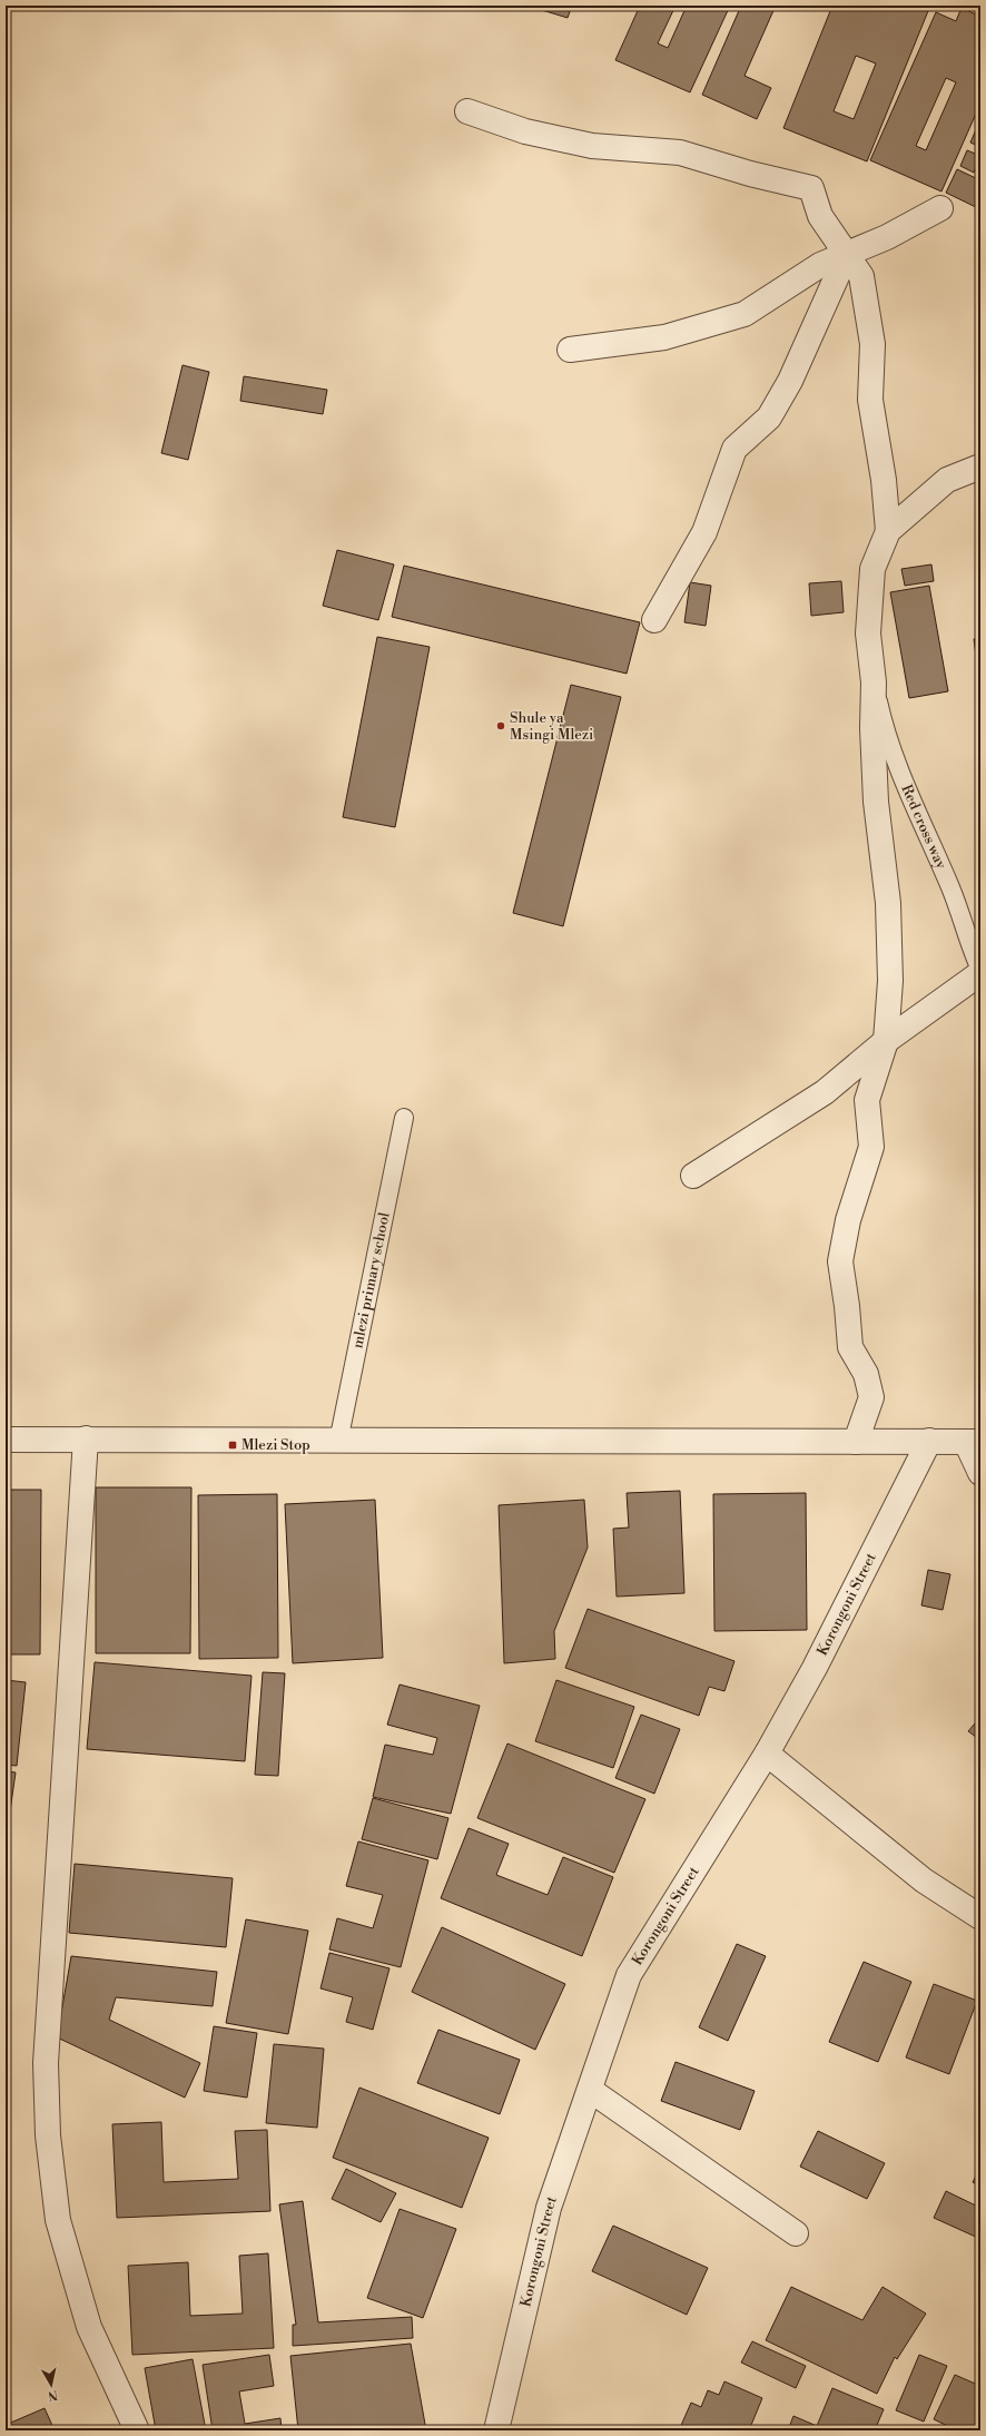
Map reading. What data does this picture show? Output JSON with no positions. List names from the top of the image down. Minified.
{"streets":{"street":["Korongoni Street"],"lane":["Red cross way","mlezi primary school"]},"places":{"other":["Shule ya Msingi Mlezi"],"transit":["Mlezi Stop"]},"north":"bottom"}
